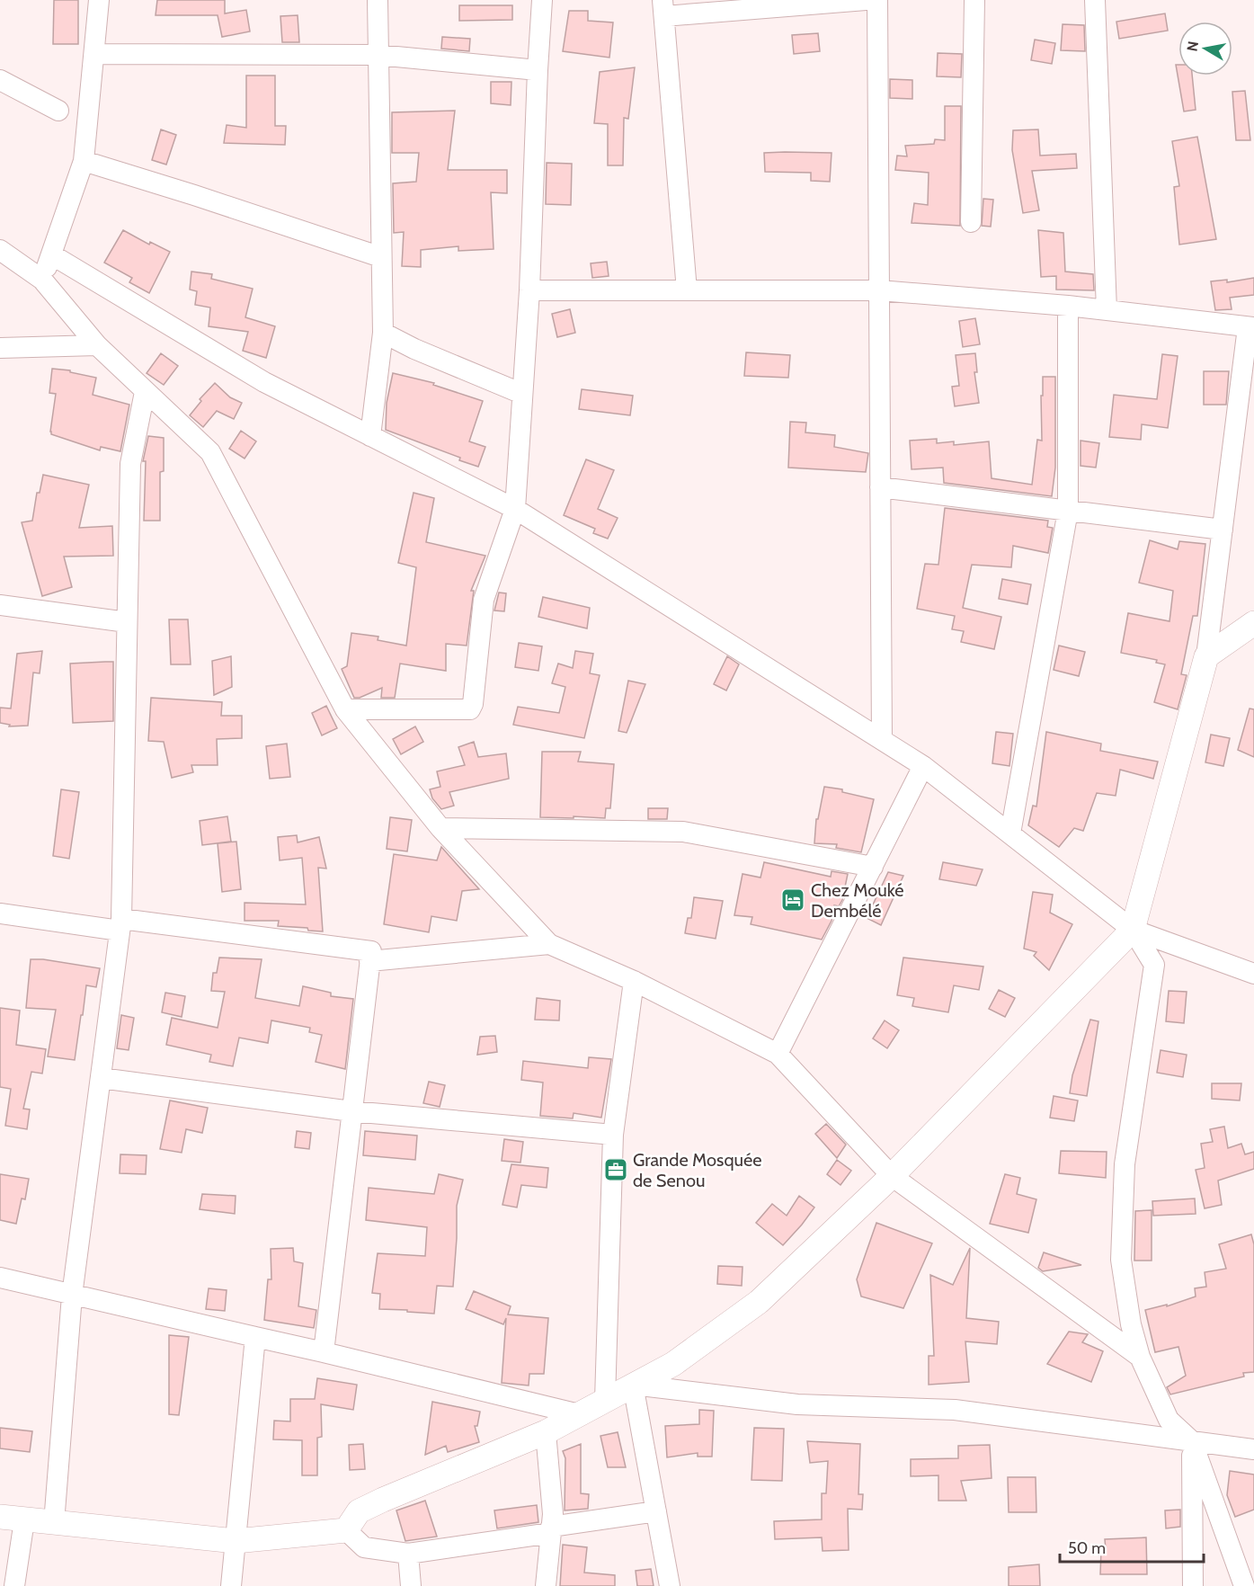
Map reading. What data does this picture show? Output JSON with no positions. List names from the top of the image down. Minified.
{"places":{"hotel":["Chez Mouké Dembélé"],"office":["Grande Mosquée de Senou"]},"scale_bar":"50 m","north":"left"}
